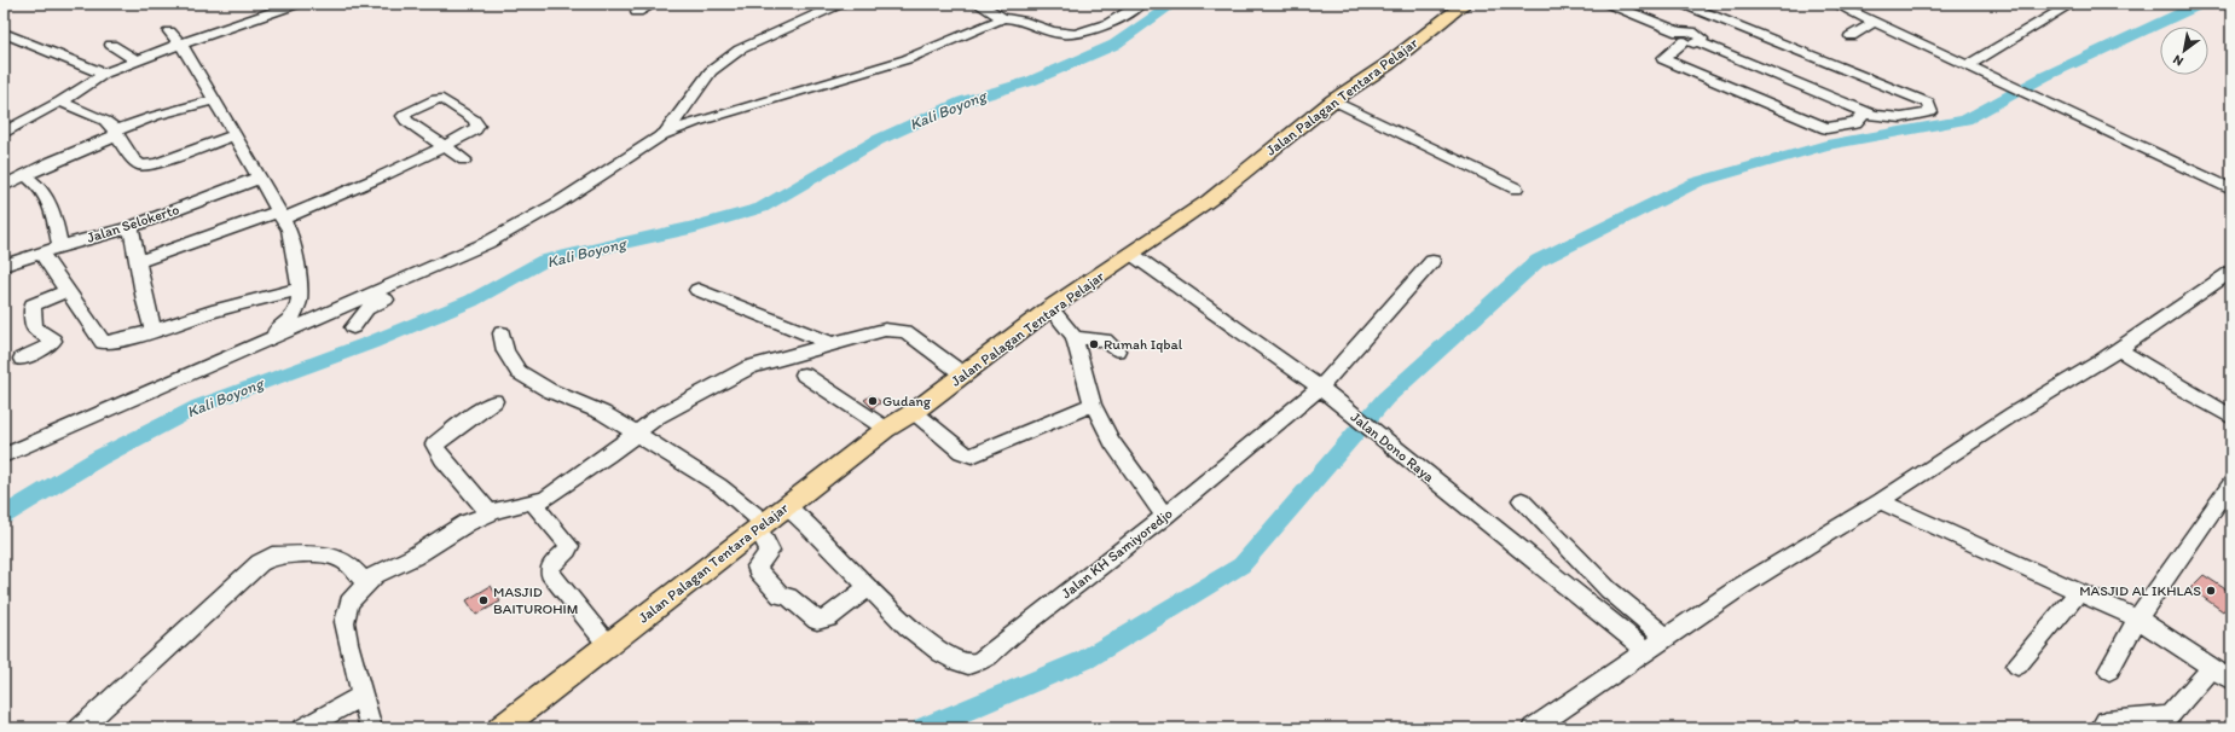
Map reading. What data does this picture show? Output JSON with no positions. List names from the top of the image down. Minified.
{"streets":{"main road":["Jalan Palagan Tentara Pelajar"],"street":["Jalan Selokerto","Jalan Dono Raya","Jalan KH Samiyoredjo"]},"crossings":[["Jalan Palagan Tentara Pelajar","Jalan Dono Raya"],["Jalan Palagan Tentara Pelajar","Jalan KH Samiyoredjo"],["Jalan Dono Raya","Jalan KH Samiyoredjo"]],"water":["Kali Boyong"],"places":["Rumah Iqbal","Gudang","MASJID AL IKHLAS","MASJID BAITUROHIM"],"north":"bottom left"}
